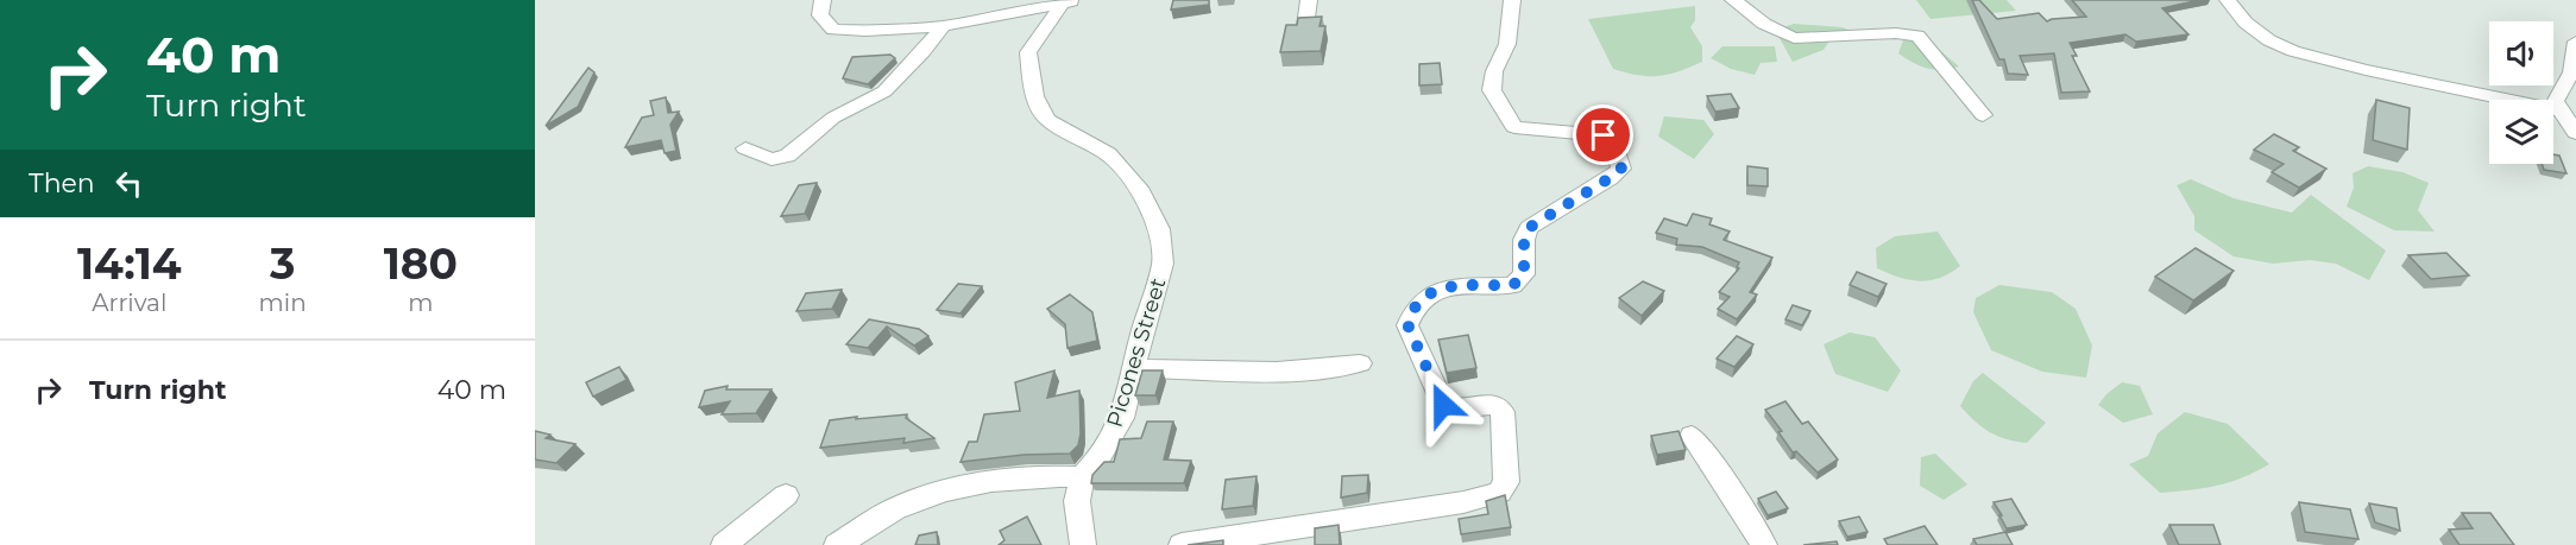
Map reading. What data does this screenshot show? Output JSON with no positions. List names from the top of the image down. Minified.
{"streets":{"street":["Picones Street"]},"page":{"turn":["40 m","Turn right"],"then":"Then","eta":["14:14","Arrival","3","min","180","m"],"list":[{"name":"Turn right","value":"40 m"}]}}
